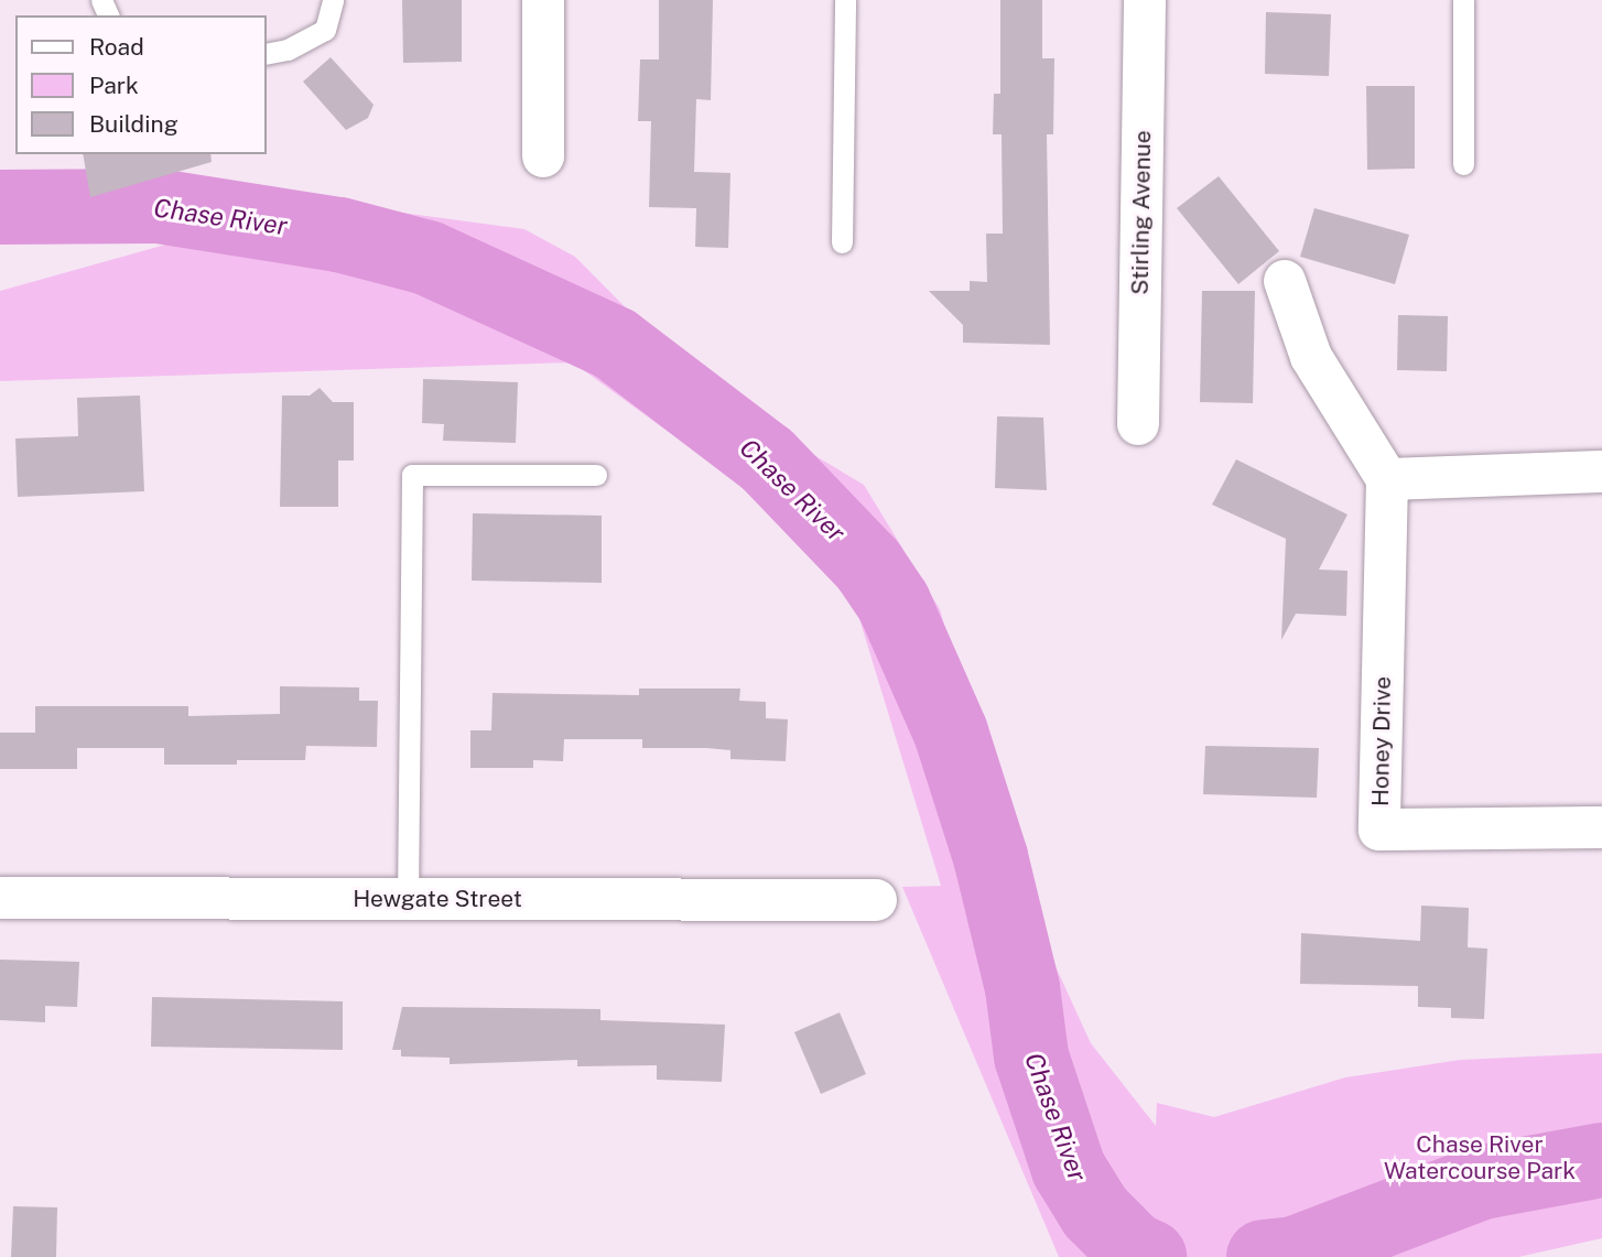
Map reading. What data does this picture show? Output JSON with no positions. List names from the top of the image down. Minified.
{"streets":{"street":["Stirling Avenue","Honey Drive","Hewgate Street"]},"water":["Chase River"],"parks":["Chase River Watercourse Park"],"legend":["Road","Park","Building"]}
